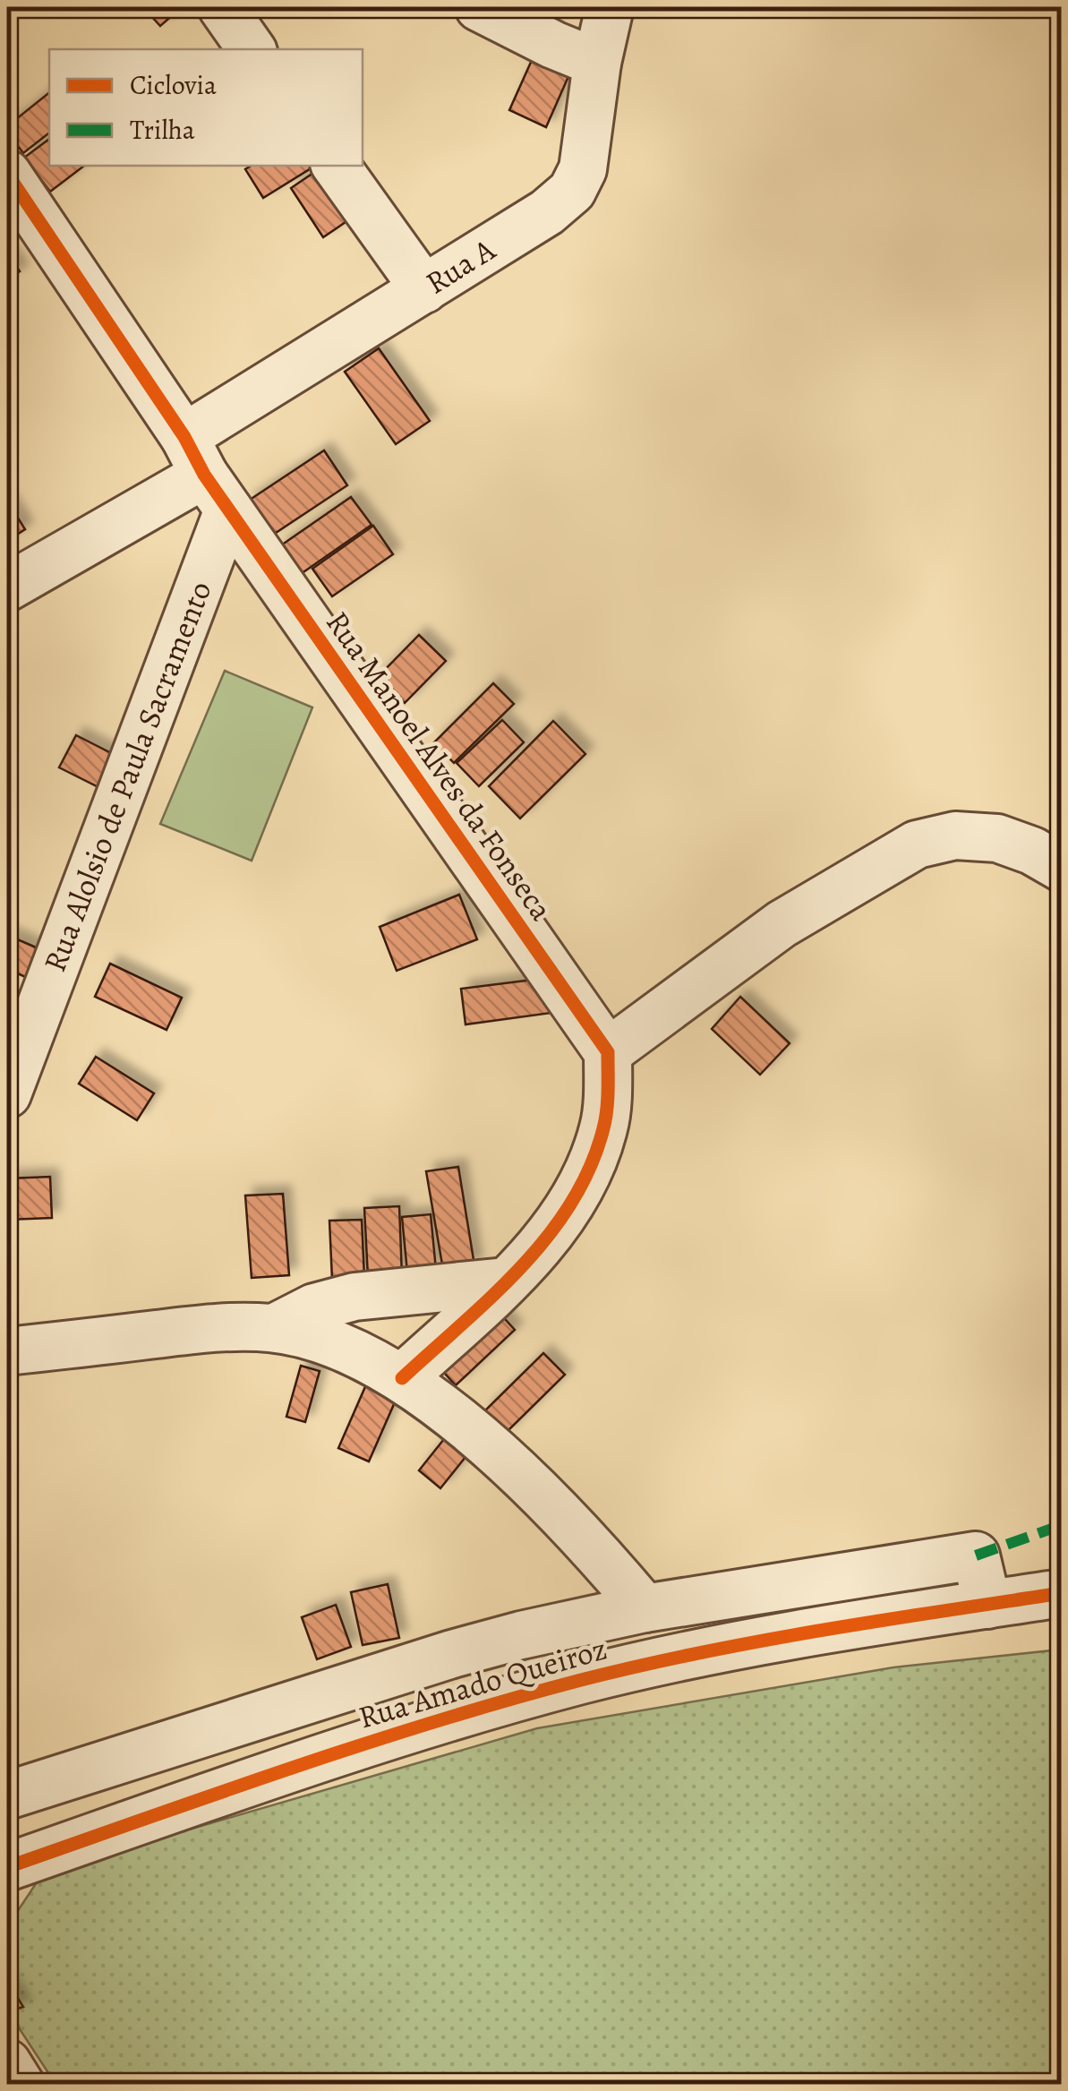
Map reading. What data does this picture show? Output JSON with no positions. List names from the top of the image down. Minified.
{"streets":{"street":["Rua A","Rua Manoel Alves da Fonseca","Rua Alolsio de Paula Sacramento","Rua Amado Queiroz"]},"crossings":[["Rua A","Rua Manoel Alves da Fonseca"],["Rua A","Rua Alolsio de Paula Sacramento"],["Rua Manoel Alves da Fonseca","Rua Alolsio de Paula Sacramento"]],"legend":["Ciclovia","Trilha"]}
